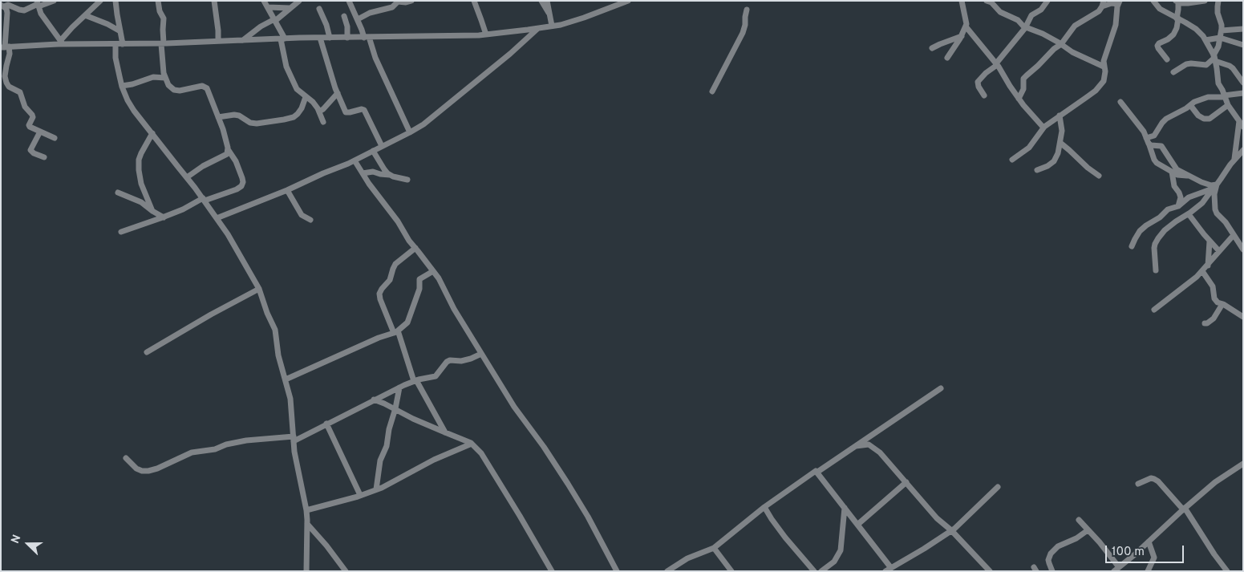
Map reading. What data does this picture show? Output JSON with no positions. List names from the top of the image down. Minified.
{"scale_bar":"100 m","north":"left"}
